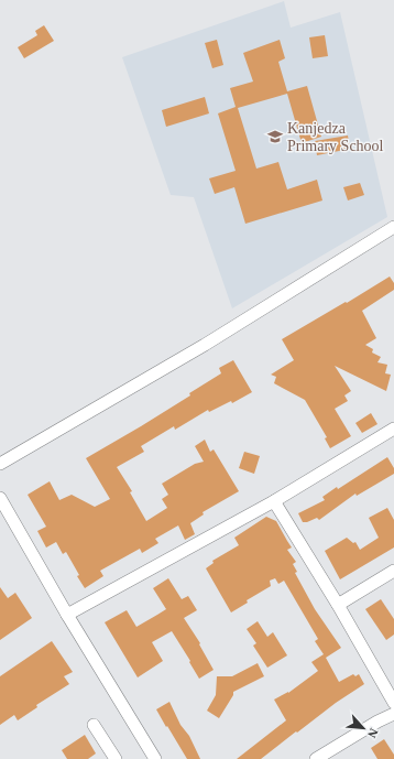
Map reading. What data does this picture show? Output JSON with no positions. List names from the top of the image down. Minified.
{"places":{"school or university":["Kanjedza Primary School"]},"north":"bottom right"}
